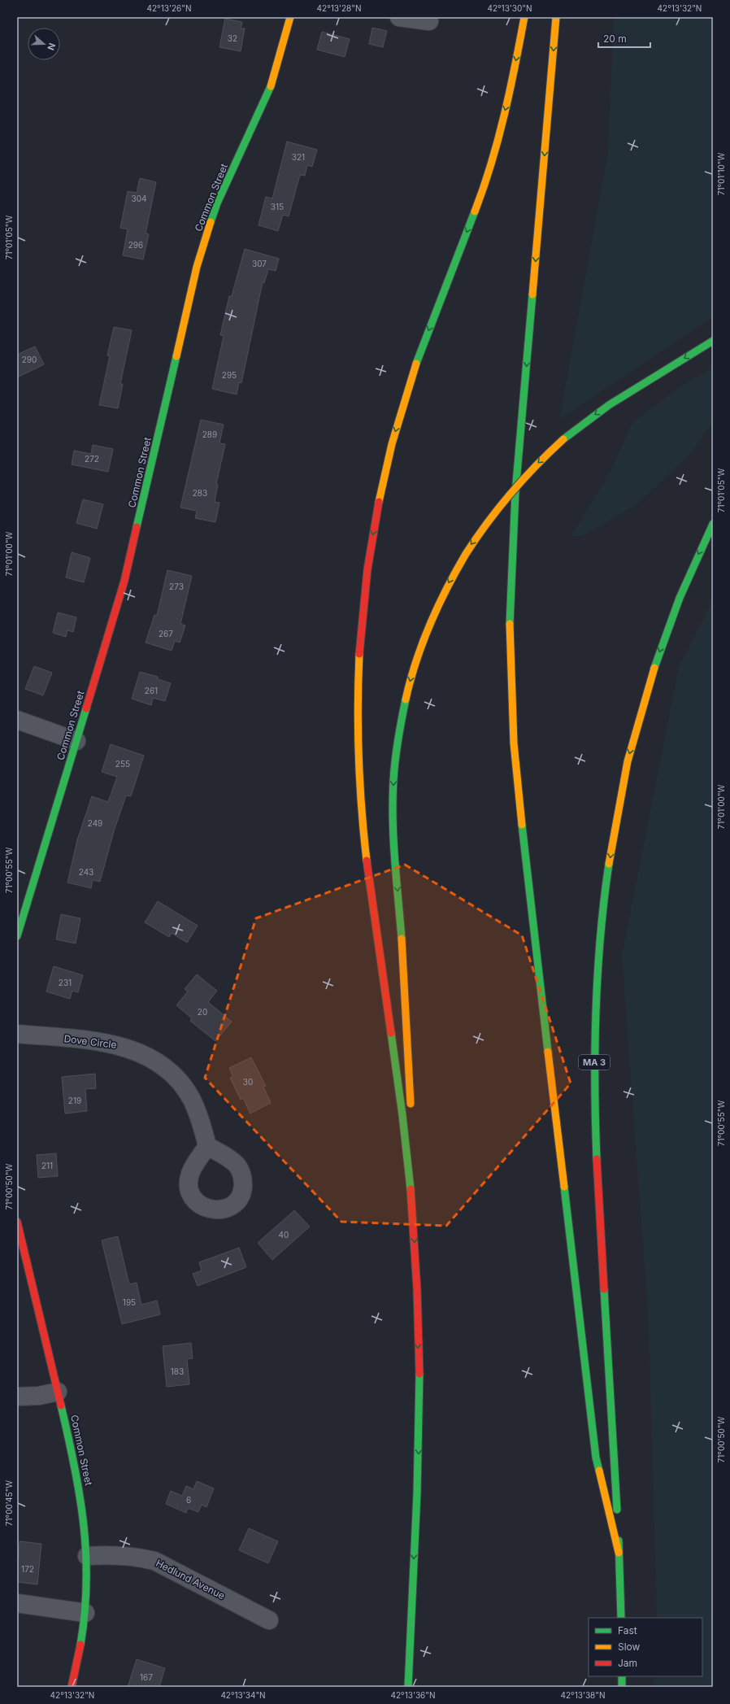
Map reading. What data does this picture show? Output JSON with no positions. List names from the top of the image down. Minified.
{"streets":{"main road":["Common Street","MA 3"],"street":["Dove Circle","Hedlund Avenue"]},"crossings":[["Common Street","Hedlund Avenue"]],"house_numbers":["32","321","304","315","296","307","290","295","289","272","283","273","267","261","255","249","243","231","20","30","219","211","40","195","183","6","172","167"],"legend":["Fast","Slow","Jam"],"scale_bar":"20 m","north":"right","coordinates":["42°13'26\"N","42°13'28\"N","42°13'30\"N","42°13'32\"N","71°01'10\"W","71°01'05\"W","71°01'00\"W","71°00'55\"W","71°00'50\"W","71°00'45\"W","42°13'34\"N","42°13'36\"N","42°13'38\"N"]}
